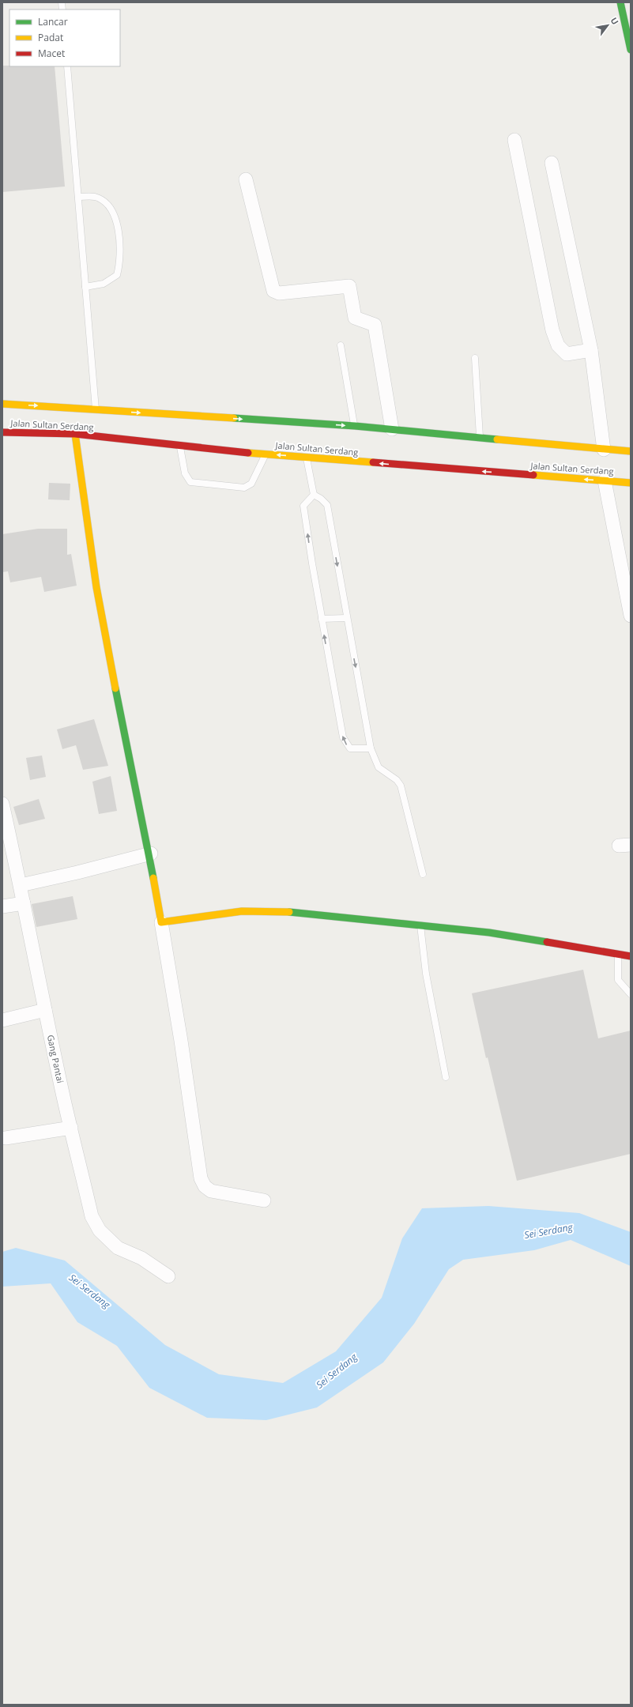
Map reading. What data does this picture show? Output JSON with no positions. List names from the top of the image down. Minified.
{"streets":{"main road":["Jalan Sultan Serdang"],"street":["Gang Pantai"]},"water":["Sei Serdang"],"legend":["Lancar","Padat","Macet"],"north":"top right"}
